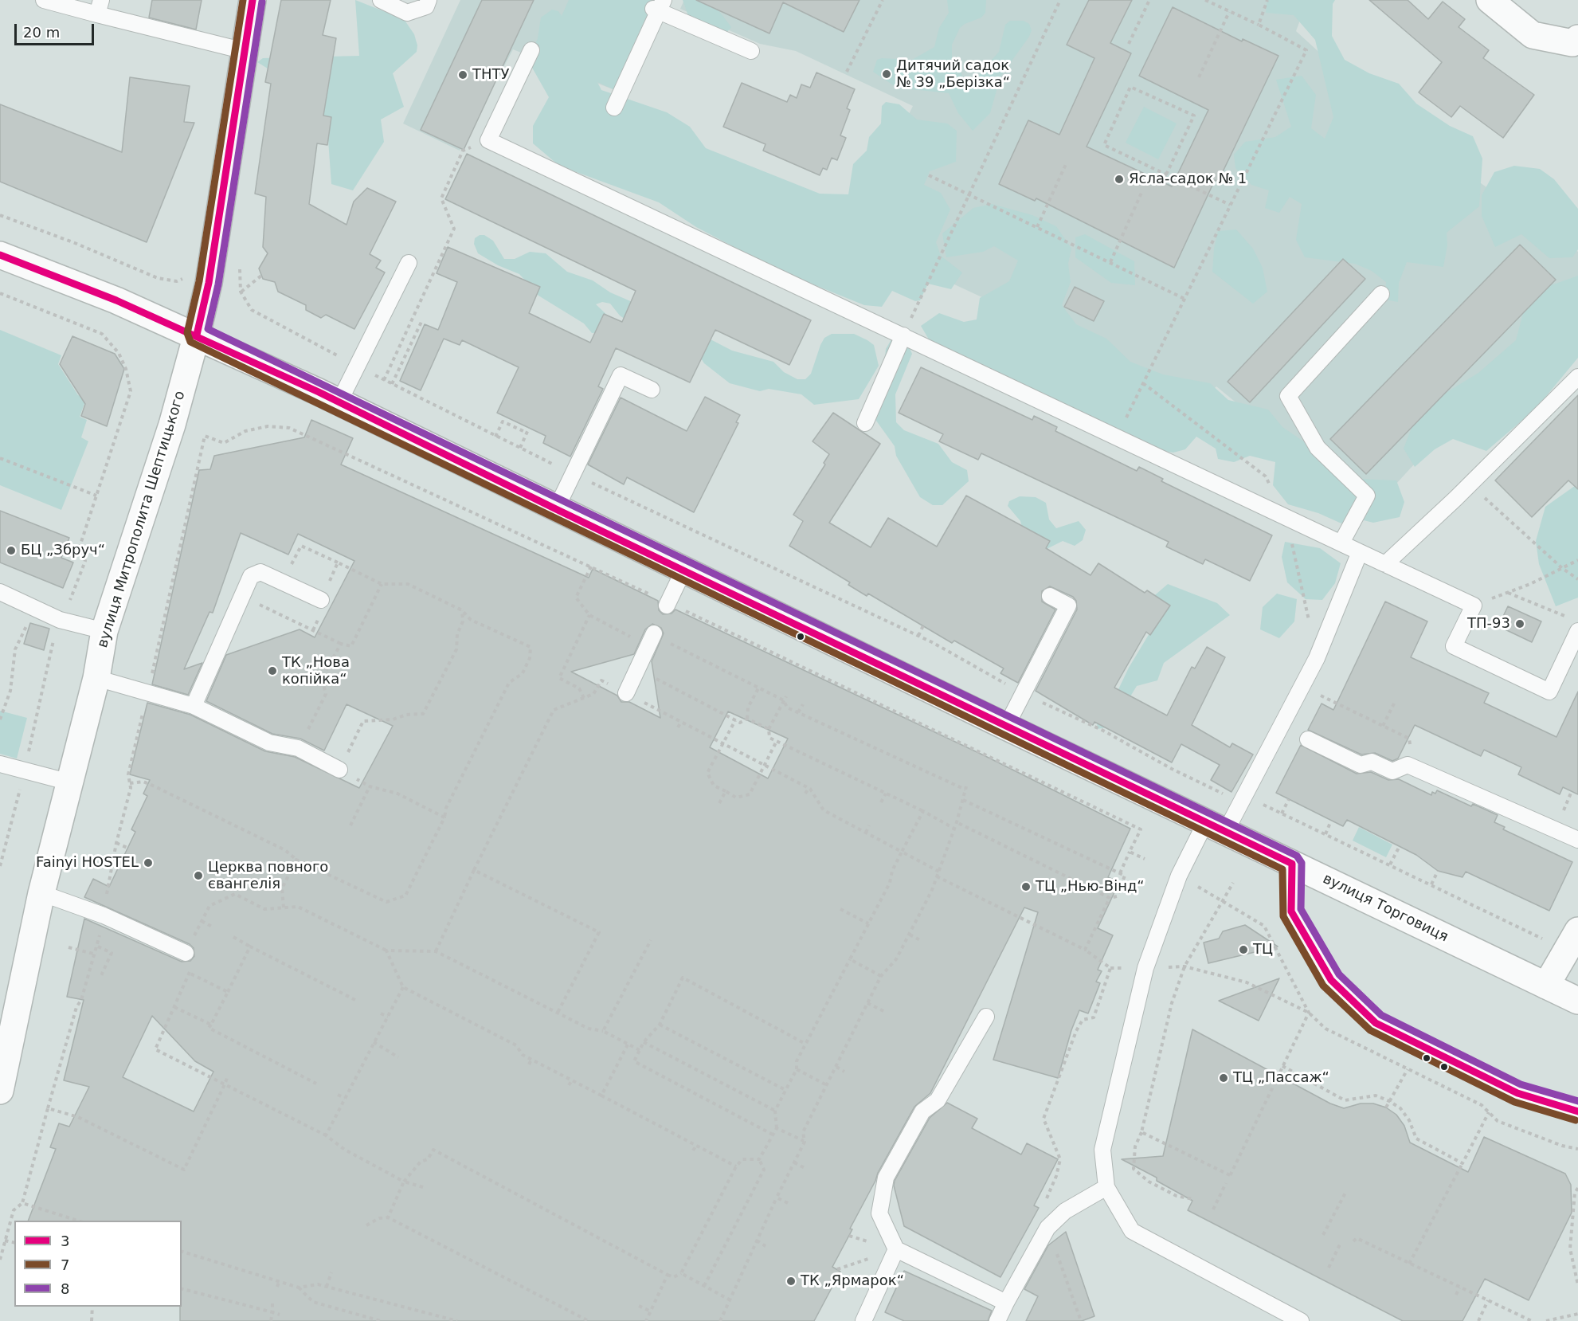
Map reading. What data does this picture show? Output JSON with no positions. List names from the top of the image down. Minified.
{"streets":{"main road":["вулиця Митрополита Шептицького","вулиця Торговиця"]},"crossings":[["вулиця Митрополита Шептицького","вулиця Торговиця"]],"places":["Дитячий садок № 39 „Берізка“","ТНТУ","Ясла-садок № 1","БЦ „Збруч“","ТП-93","ТК „Нова копійка“","Fainyi HOSTEL","Церква повного євангелія","ТЦ „Нью-Вінд“","ТЦ","ТЦ „Пассаж“","ТК „Ярмарок“"],"lines":["transit line 3","transit line 7","transit line 8"],"legend":["3","7","8"],"scale_bar":"20 m"}
